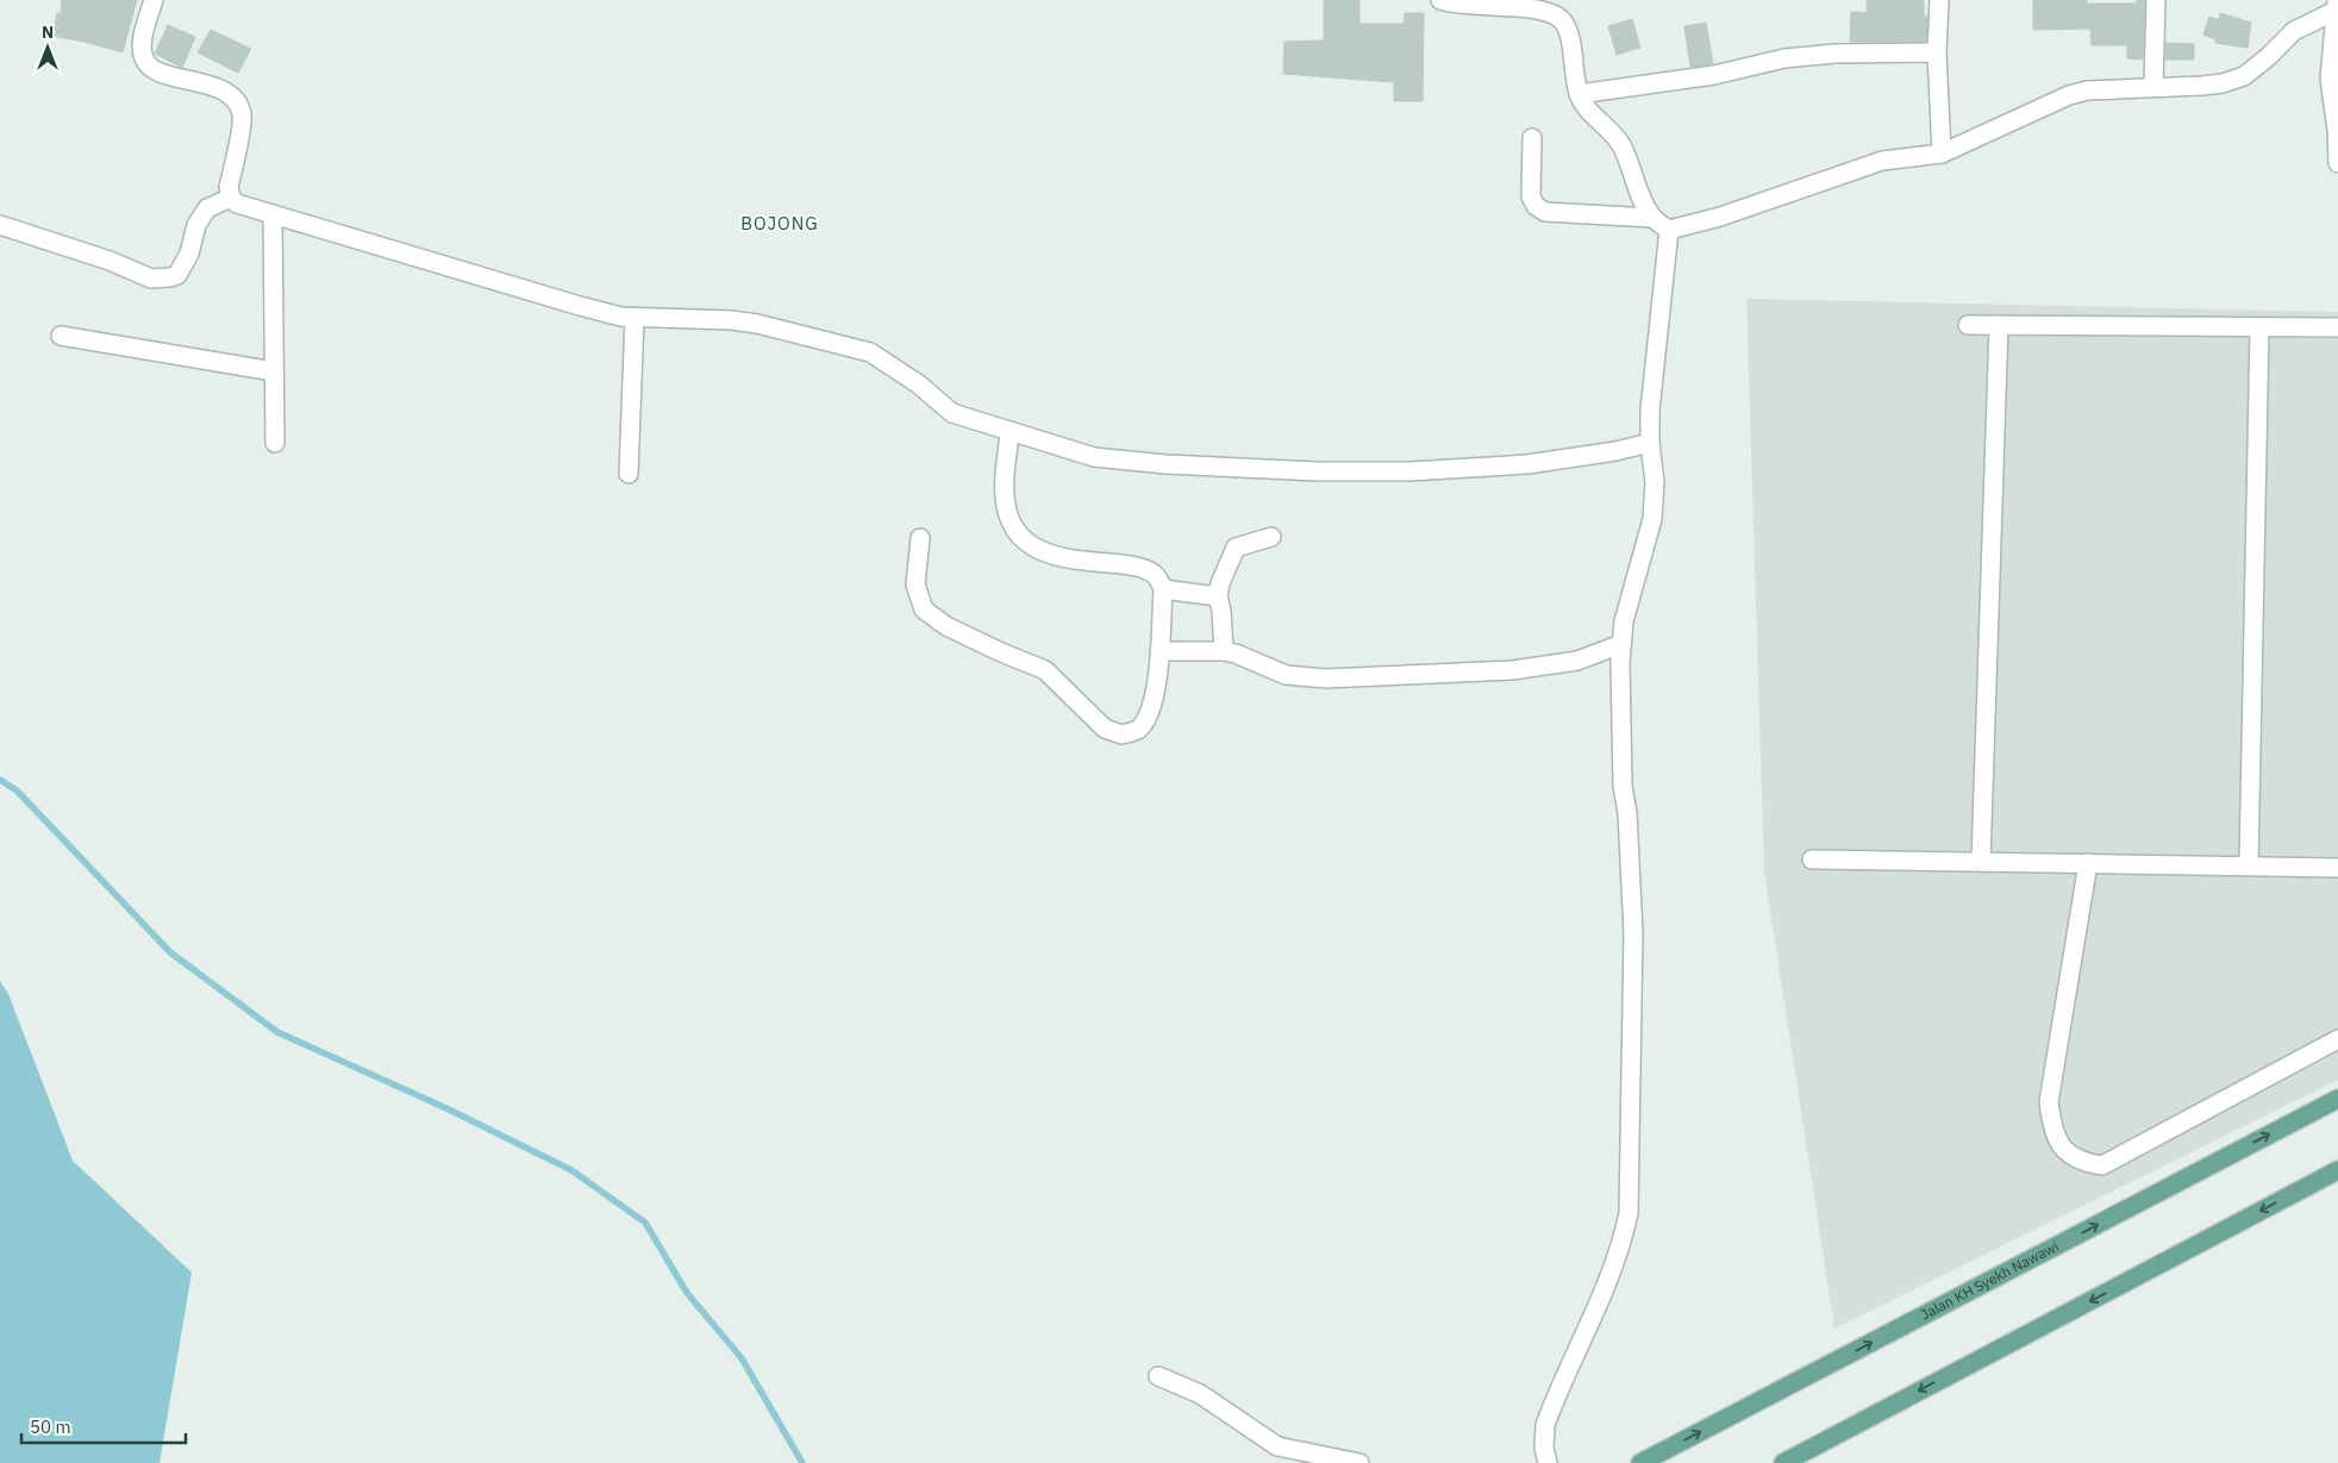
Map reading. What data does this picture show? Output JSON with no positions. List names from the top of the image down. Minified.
{"streets":{"main road":["Jalan KH Syekh Nawawi"]},"districts":["BOJONG"],"scale_bar":"50 m","north":"top"}
